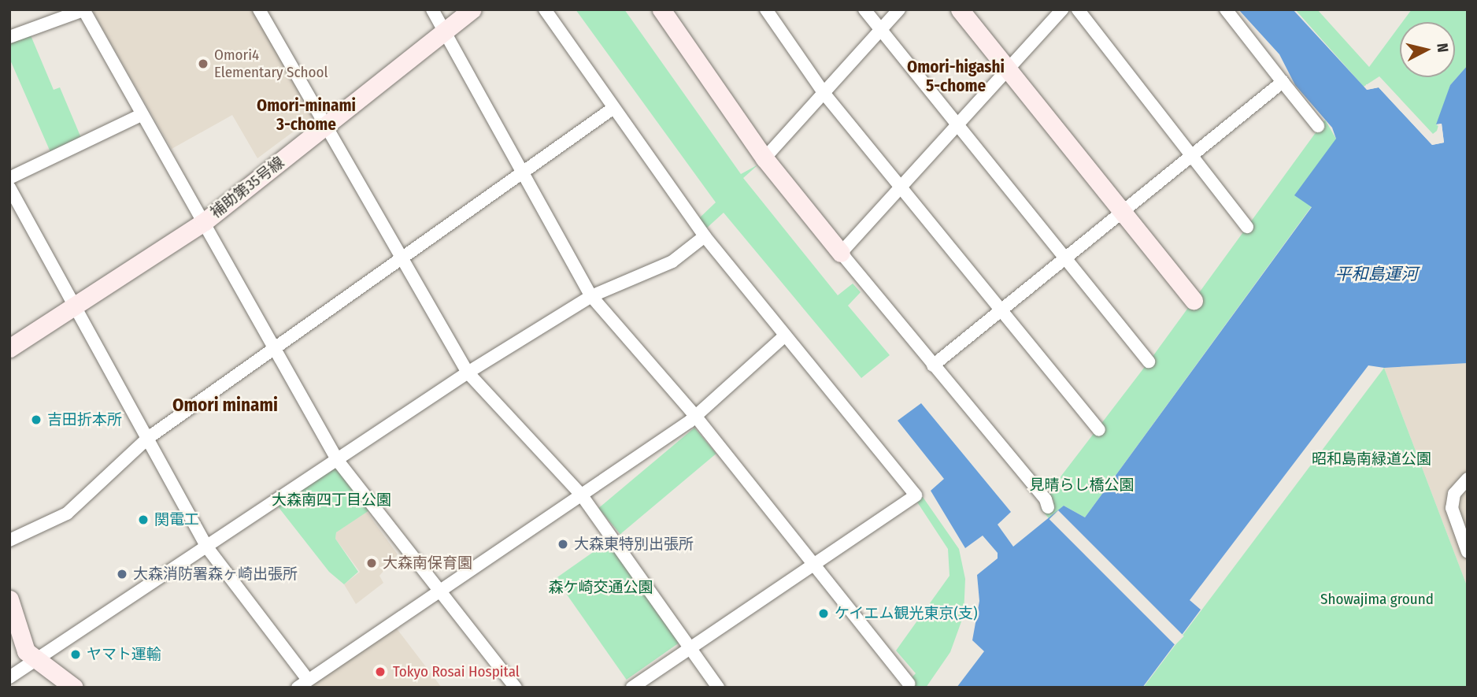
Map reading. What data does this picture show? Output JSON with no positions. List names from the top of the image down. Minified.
{"streets":{"street":["補助第35号線"]},"districts":["Omori-higashi 5-chome","Omori-minami 3-chome","Omori minami"],"water":["平和島運河"],"parks":["昭和島南緑道公園","見晴らし橋公園","大森南四丁目公園","森ケ崎交通公園","Showajima ground"],"places":["Omori4 Elementary School","吉田折本所","関電工","大森東特別出張所","大森南保育園","大森消防署森ヶ崎出張所","ケイエム観光東京(支)","ヤマト運輸","Tokyo Rosai Hospital"],"north":"right"}
